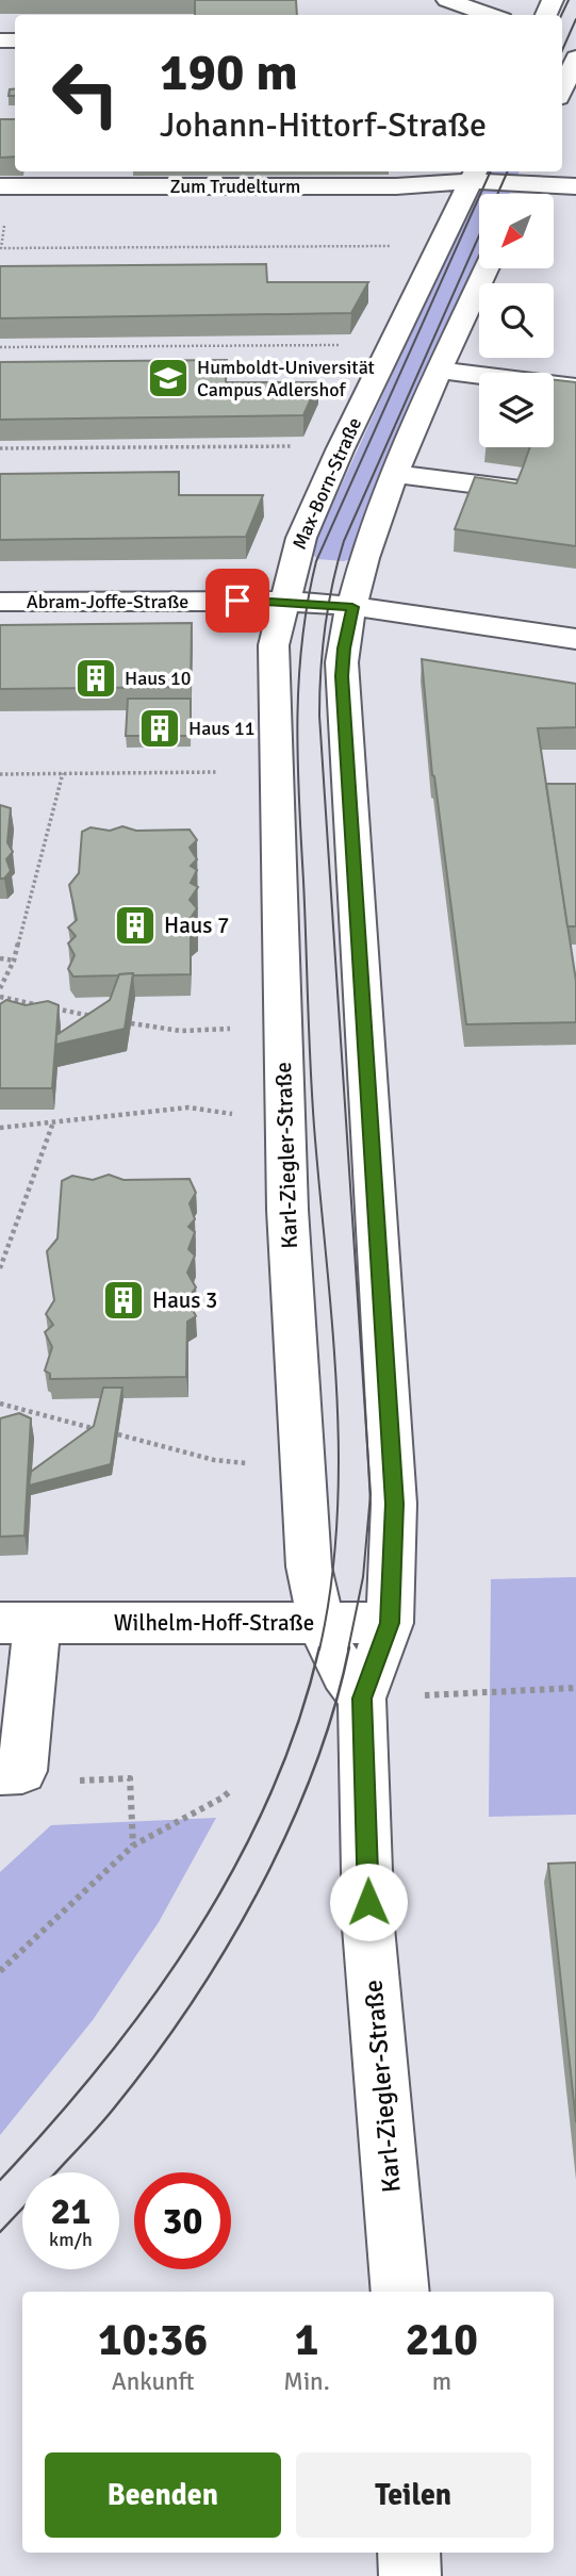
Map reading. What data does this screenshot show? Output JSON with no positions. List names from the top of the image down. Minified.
{"streets":{"street":["Zum Trudelturm","Max-Born-Straße","Abram-Joffe-Straße","Karl-Ziegler-Straße","Wilhelm-Hoff-Straße"]},"crossings":[["Zum Trudelturm","Max-Born-Straße"],["Max-Born-Straße","Abram-Joffe-Straße"],["Max-Born-Straße","Karl-Ziegler-Straße"],["Abram-Joffe-Straße","Karl-Ziegler-Straße"],["Karl-Ziegler-Straße","Wilhelm-Hoff-Straße"]],"places":{"school or university":["Humboldt-Universität Campus Adlershof"],"building":["Haus 10","Haus 11","Haus 7","Haus 3"]},"north":"bottom left","page":{"turn":["190 m","Johann-Hittorf-Straße"],"speed":"21 km/h","limit":"30","eta":["10:36","Ankunft","1","Min.","210","m"],"buttons":["Beenden","Teilen"]}}
